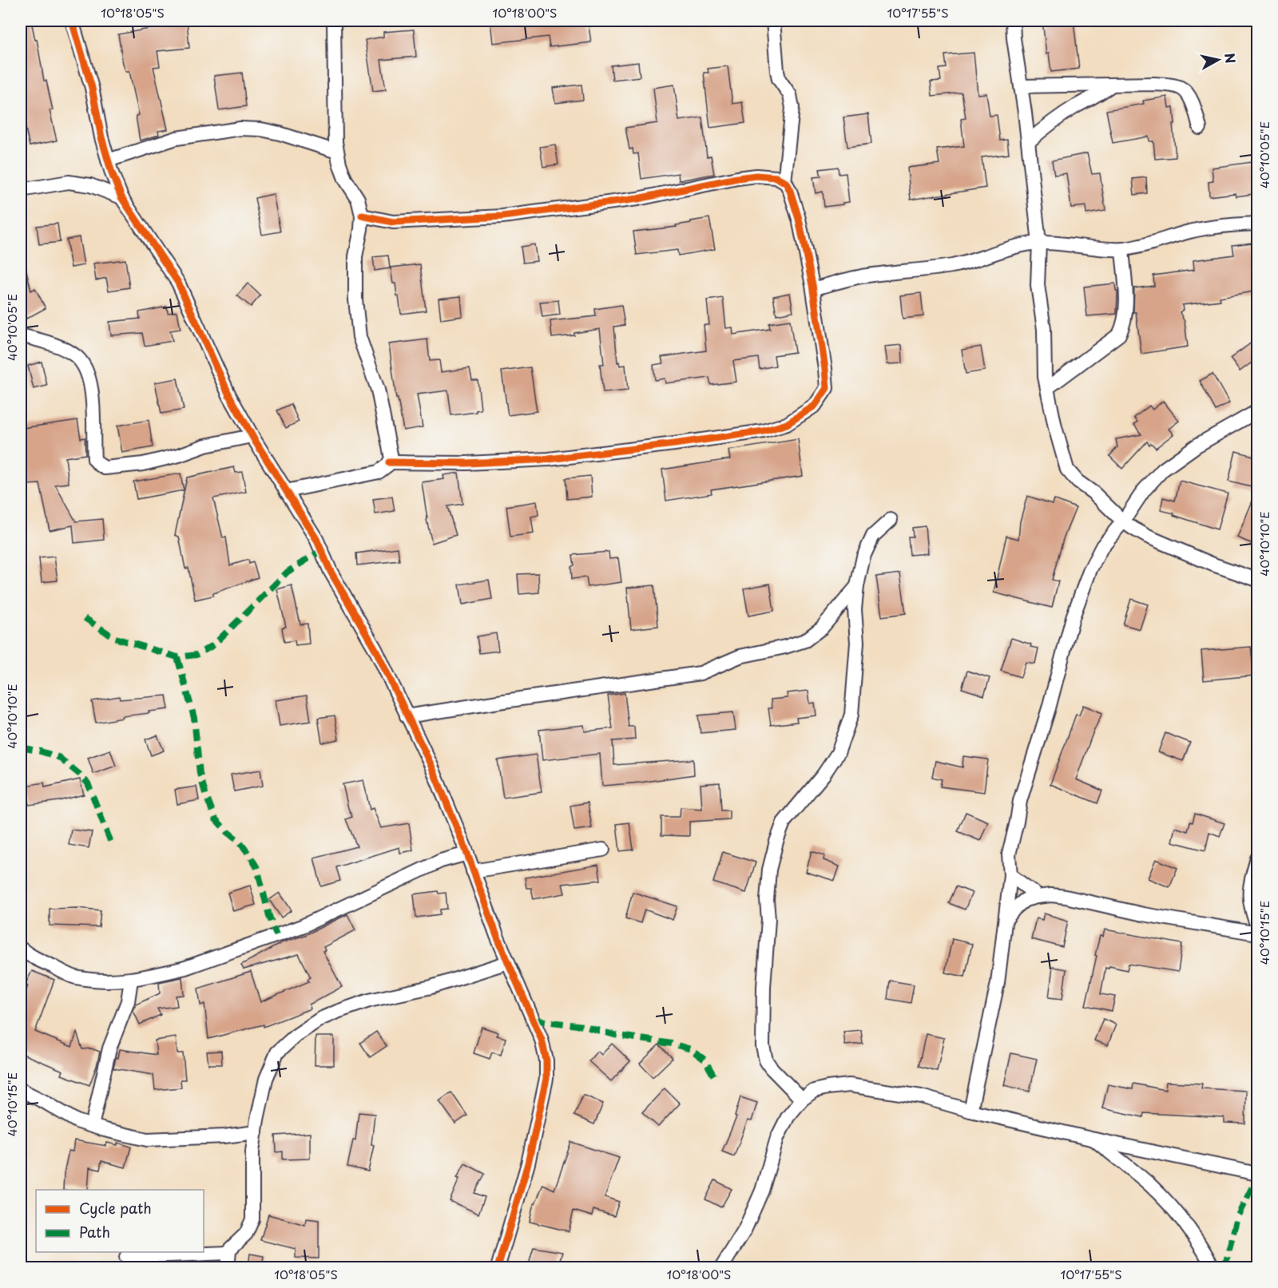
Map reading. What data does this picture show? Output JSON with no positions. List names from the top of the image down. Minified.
{"legend":["Cycle path","Path"],"north":"right","coordinates":["10°18'05\"S","10°18'00\"S","10°17'55\"S","40°10'05\"E","40°10'10\"E","40°10'15\"E"]}
